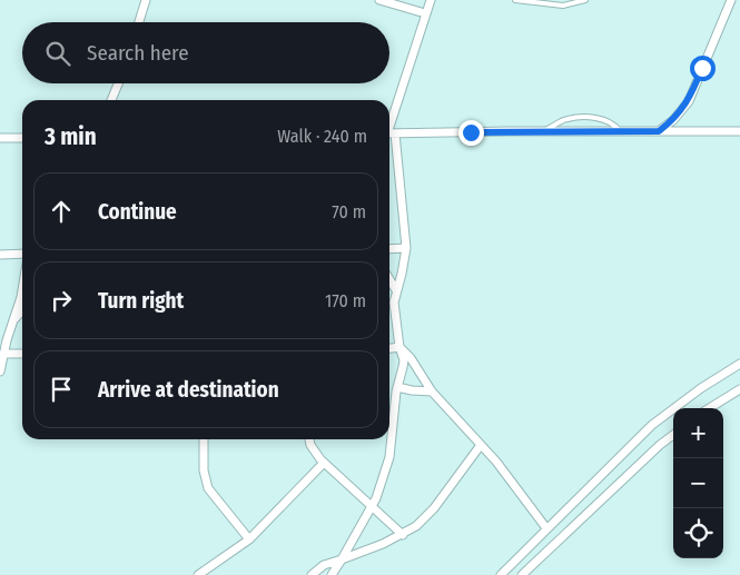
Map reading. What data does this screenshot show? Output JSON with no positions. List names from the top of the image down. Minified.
{"page":{"search":"Search here","heading":["3 min","Walk · 240 m"],"list":[["Continue","70 m"],["Turn right","170 m"],"Arrive at destination"],"map_buttons":["+","−"]}}
